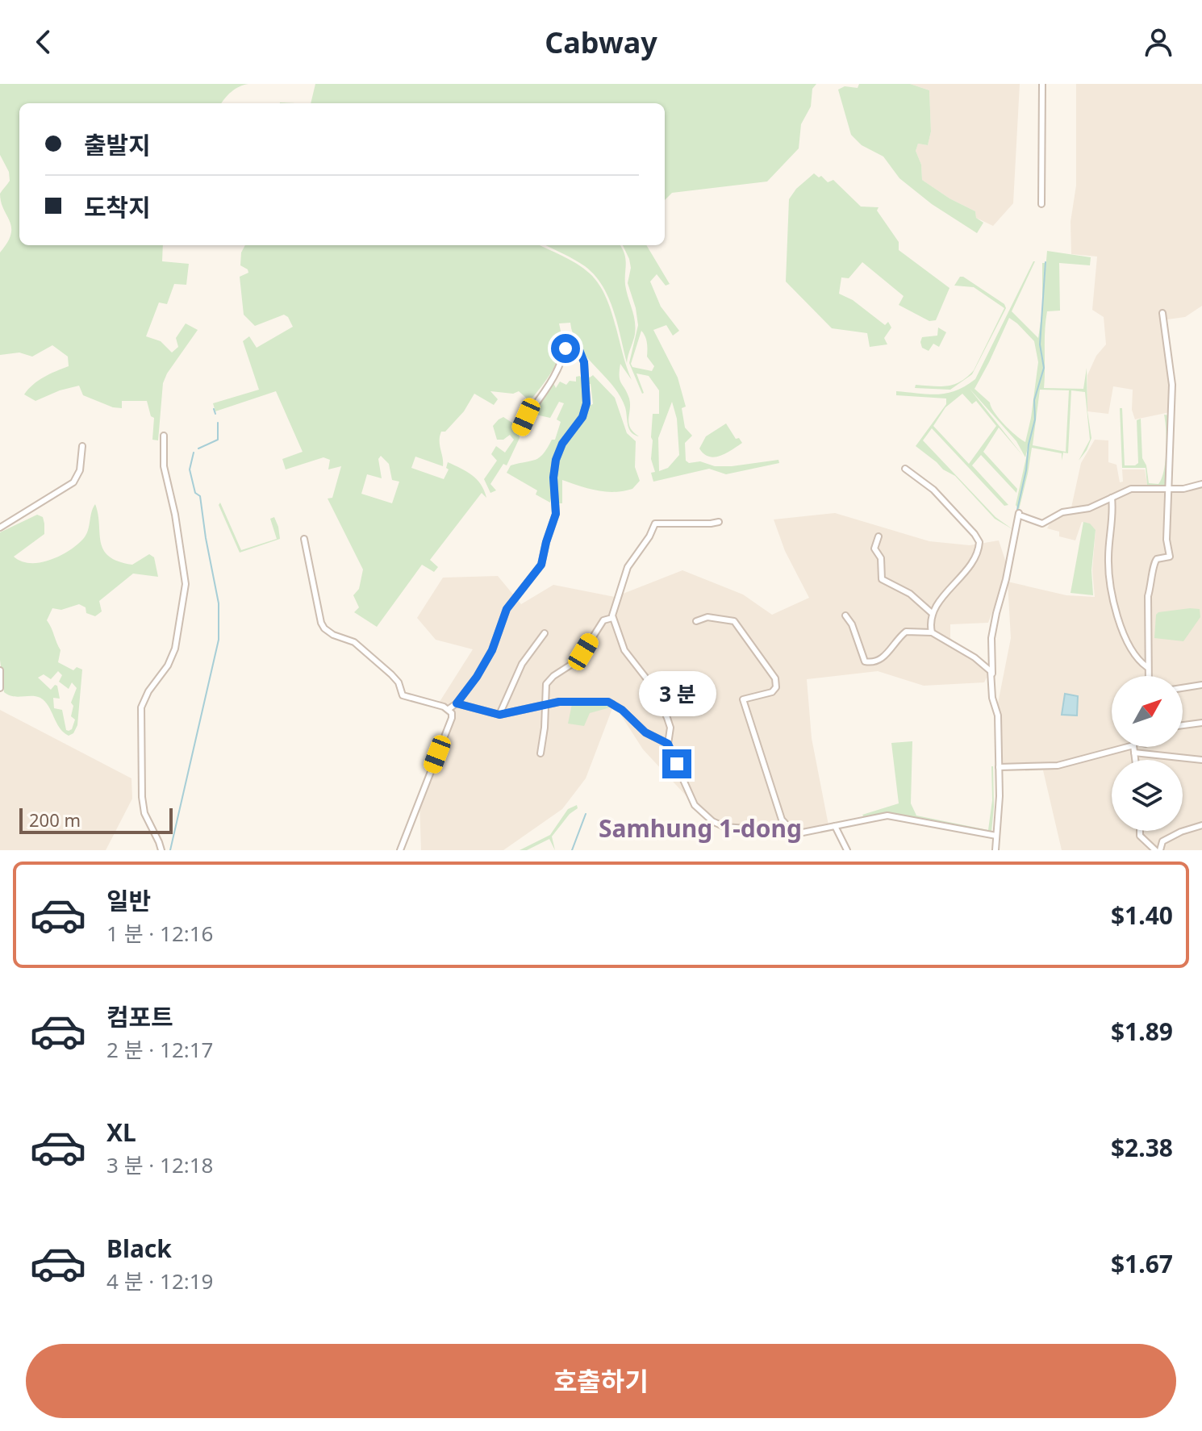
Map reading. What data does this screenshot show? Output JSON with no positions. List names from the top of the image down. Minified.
{"districts":["Samhung 1-dong"],"scale_bar":"200 m","north":"top right","page":{"header":"Cabway","banner":["출발지","도착지"],"bubble":"3 분","scale":"200 m","list":[{"name":"일반","note":"1 분 · 12:16","value":"$1.40"},{"name":"컴포트","note":"2 분 · 12:17","value":"$1.89"},{"name":"XL","note":"3 분 · 12:18","value":"$2.38"},{"name":"Black","note":"4 분 · 12:19","value":"$1.67"}],"buttons":"호출하기"}}
